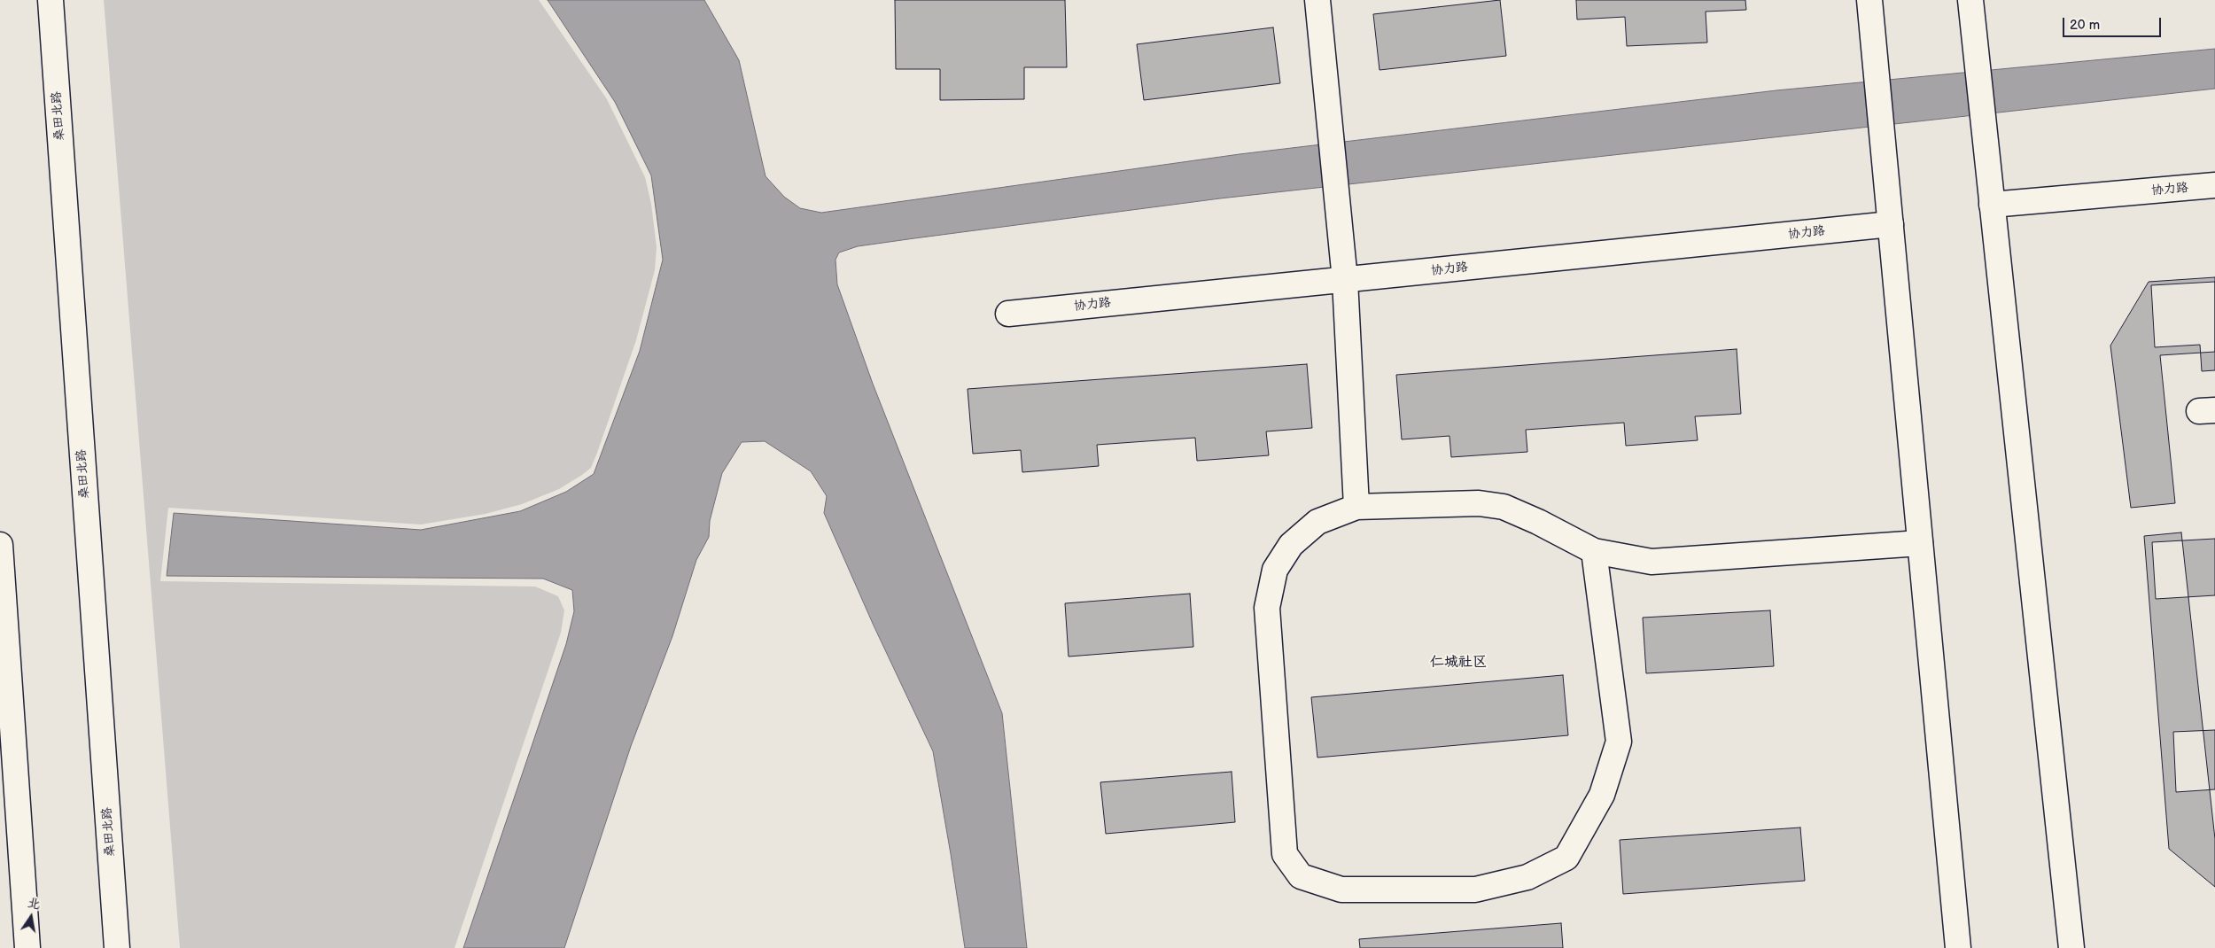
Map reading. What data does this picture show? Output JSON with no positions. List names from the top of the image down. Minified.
{"streets":{"main road":["桑田北路","协力路"]},"districts":["仁城社区"],"scale_bar":"20 m","north":"top"}
